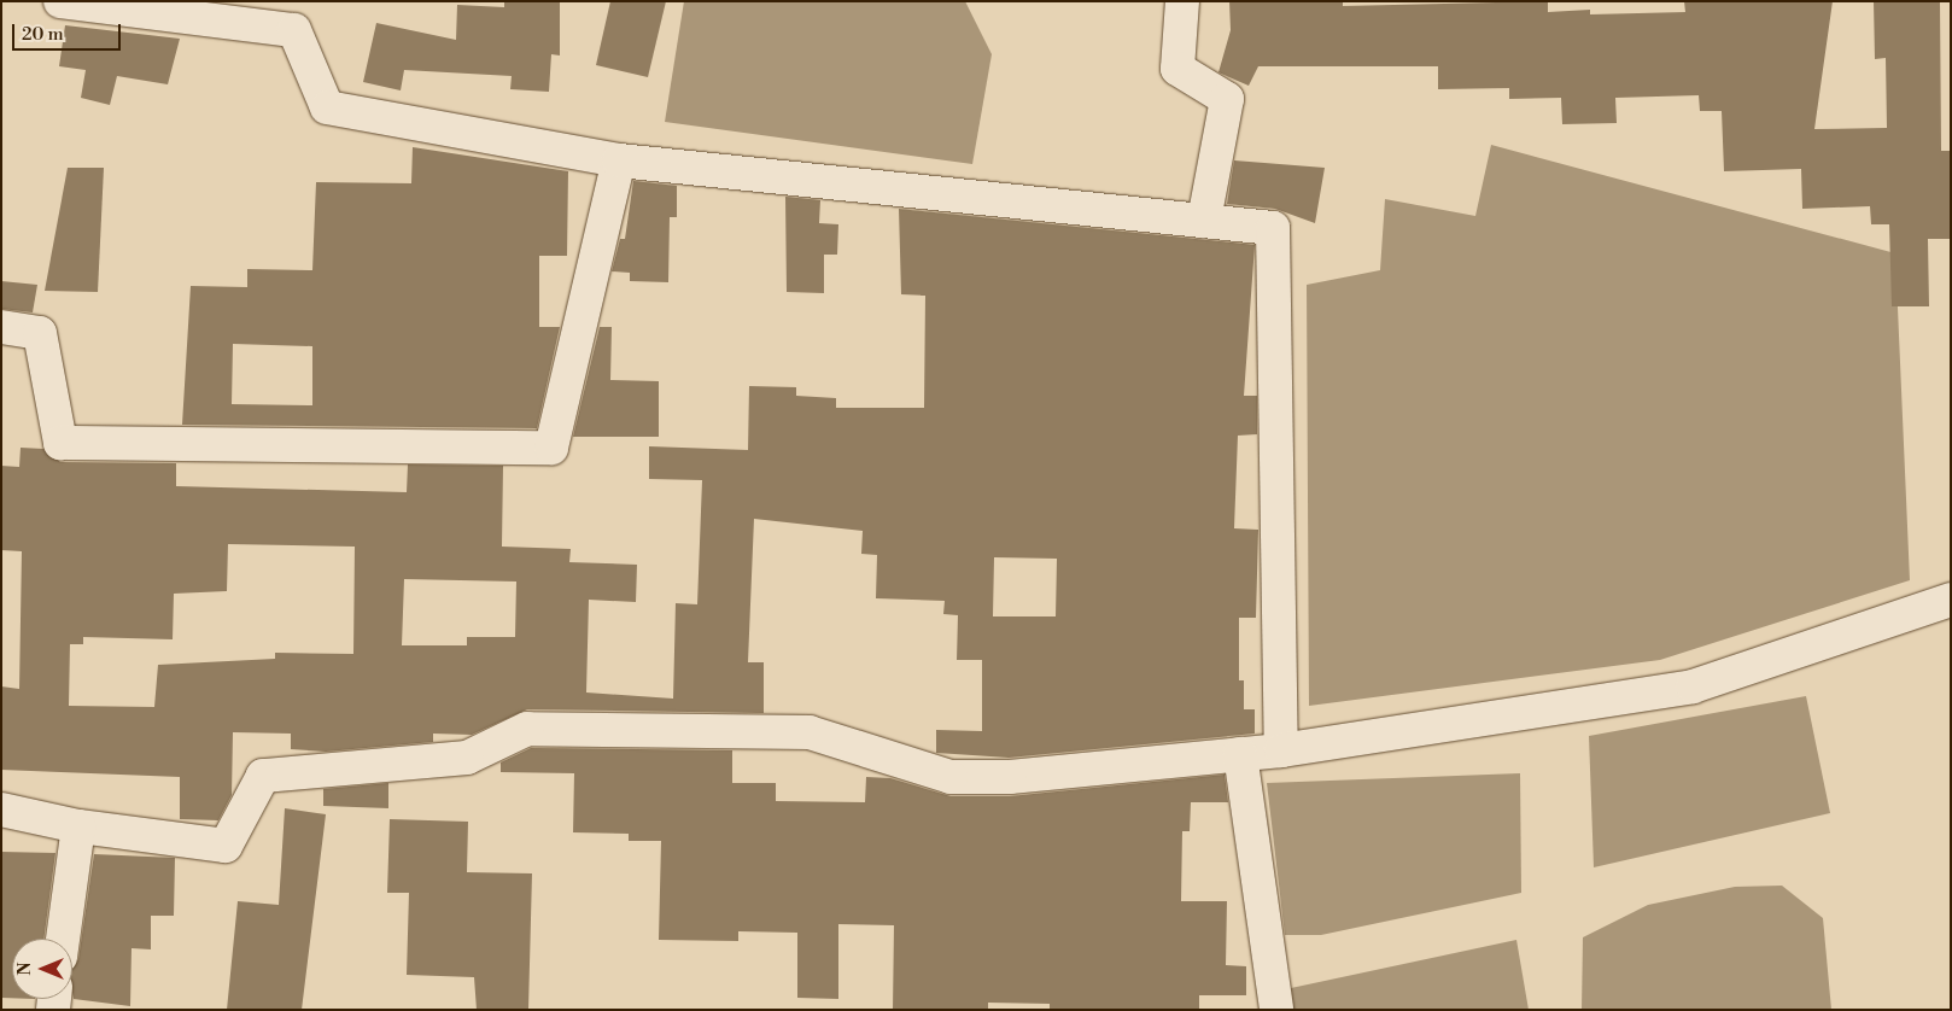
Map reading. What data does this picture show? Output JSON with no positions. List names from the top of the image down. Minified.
{"scale_bar":"20 m","north":"left"}
